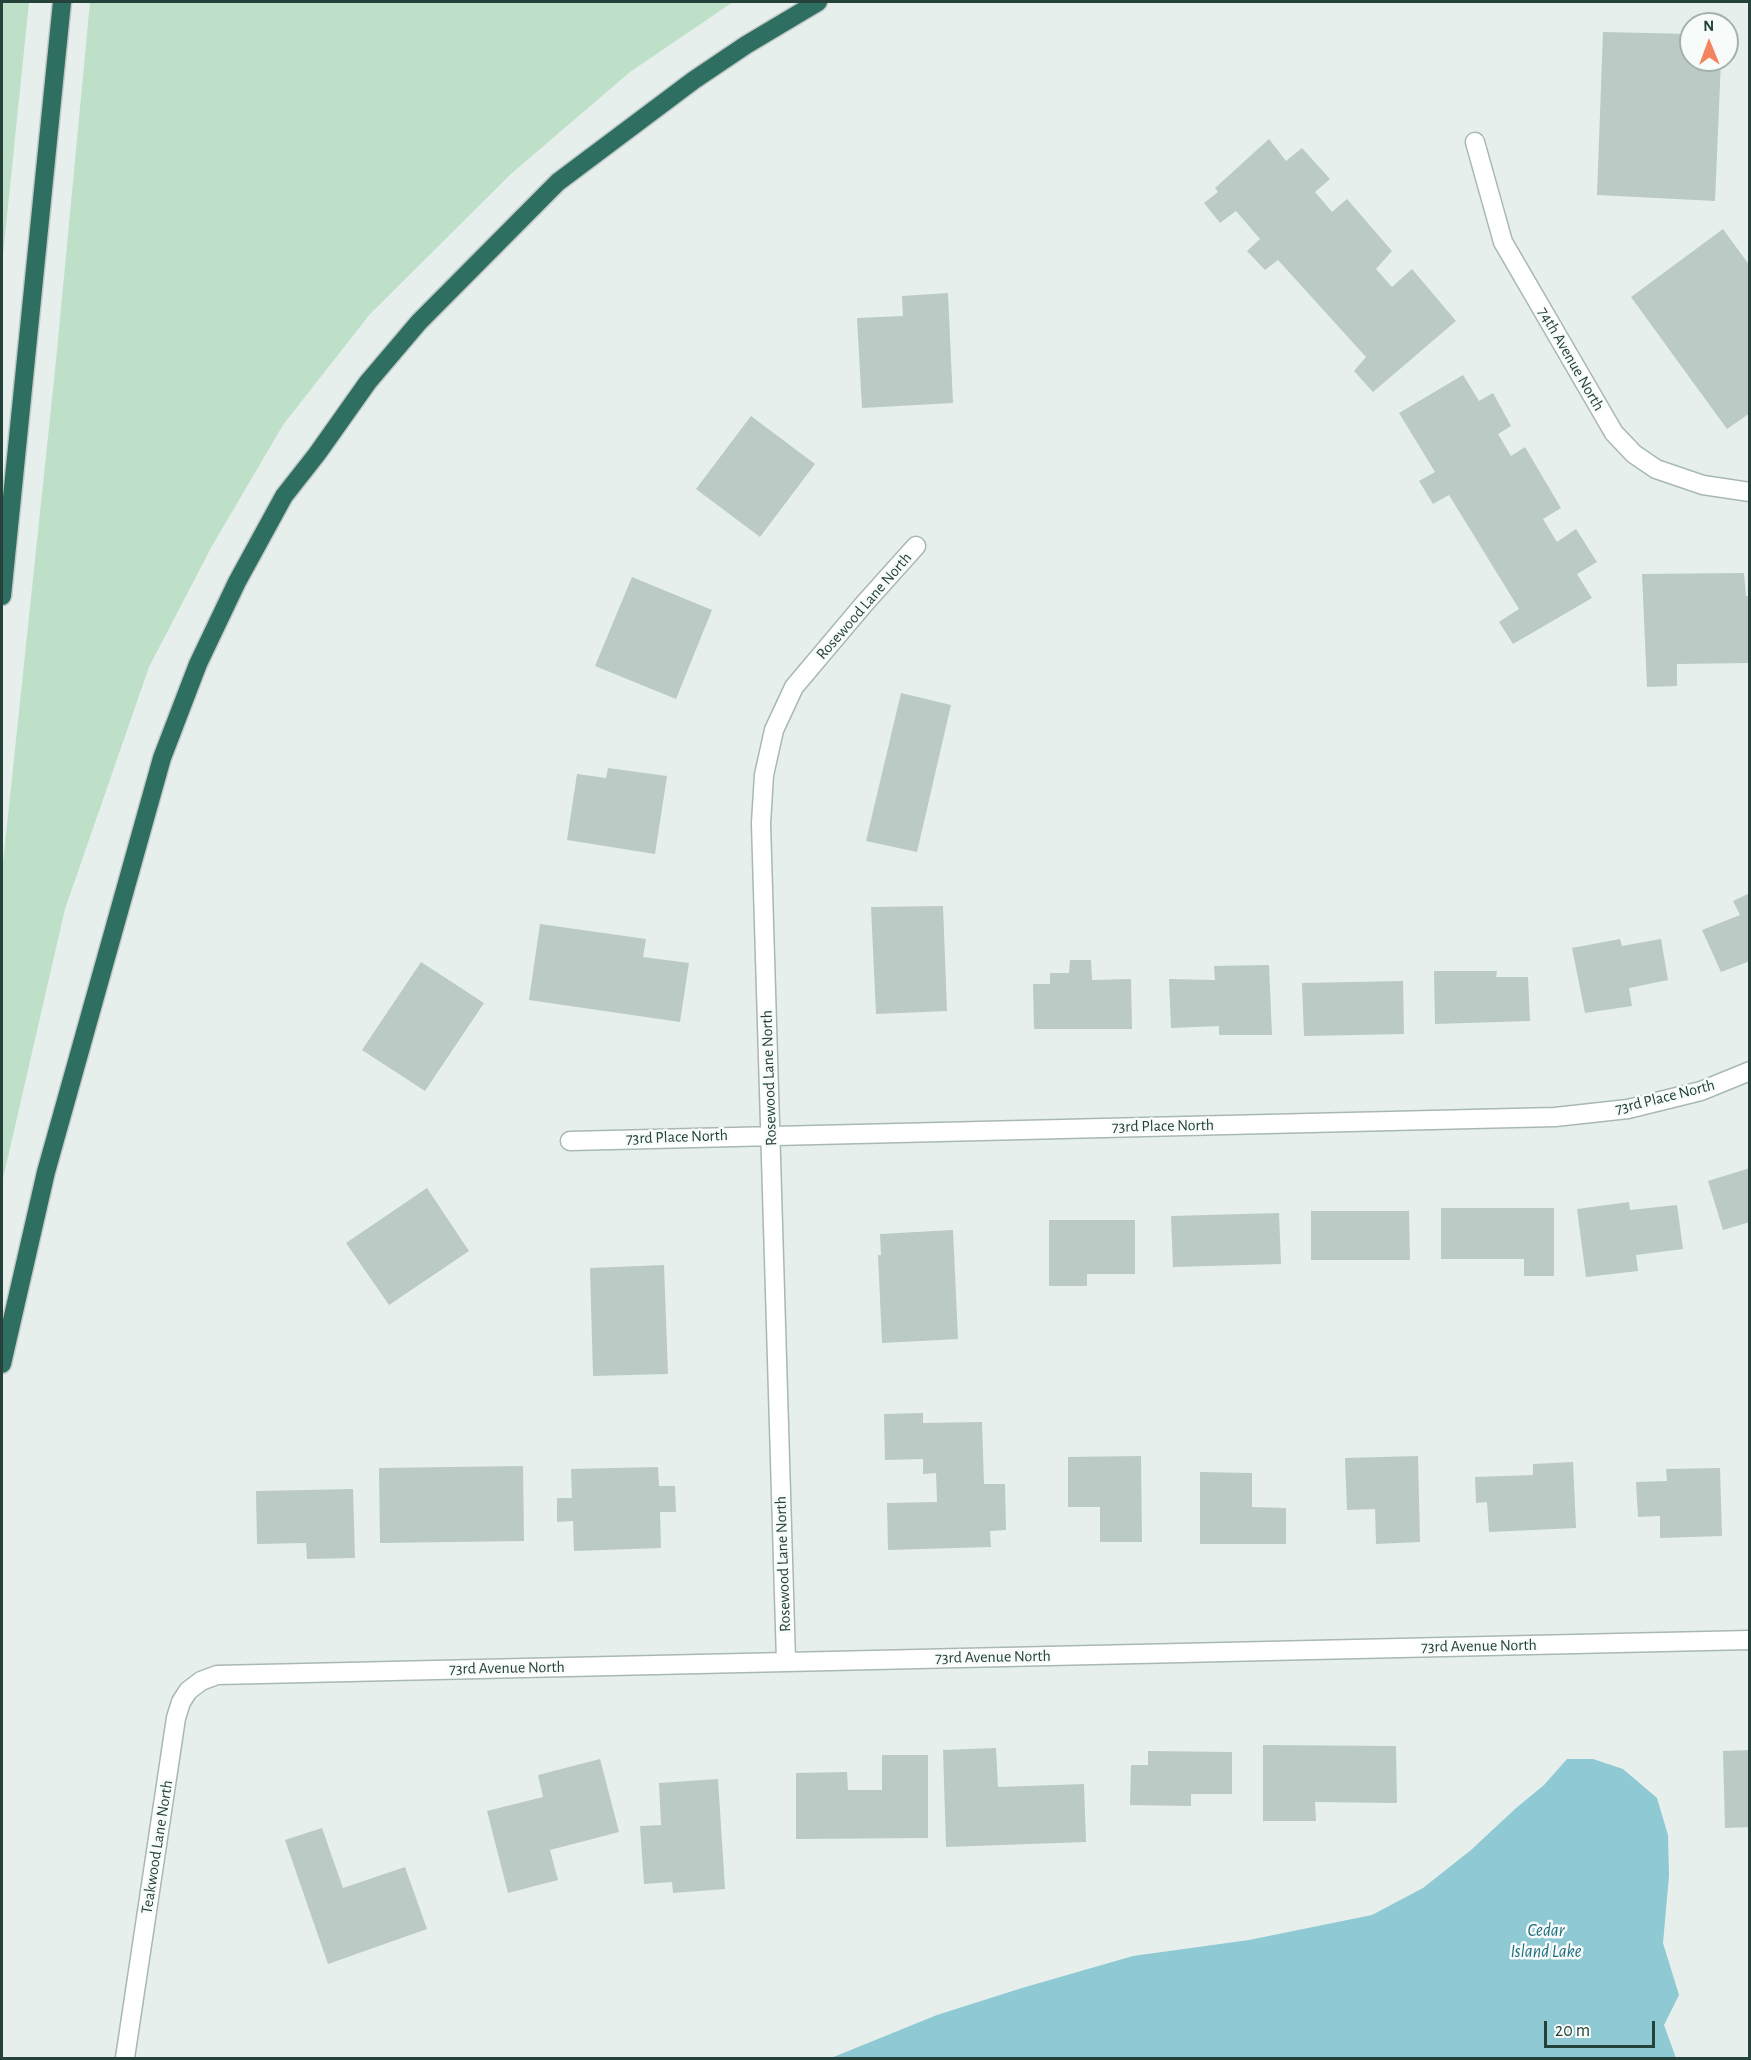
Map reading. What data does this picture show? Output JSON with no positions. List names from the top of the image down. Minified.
{"streets":{"street":["74th Avenue North","Rosewood Lane North","73rd Place North","73rd Avenue North","Teakwood Lane North"]},"crossings":[["Rosewood Lane North","73rd Place North"],["Rosewood Lane North","73rd Avenue North"],["73rd Avenue North","Teakwood Lane North"]],"water":["Cedar Island Lake"],"scale_bar":"20 m","north":"top"}
